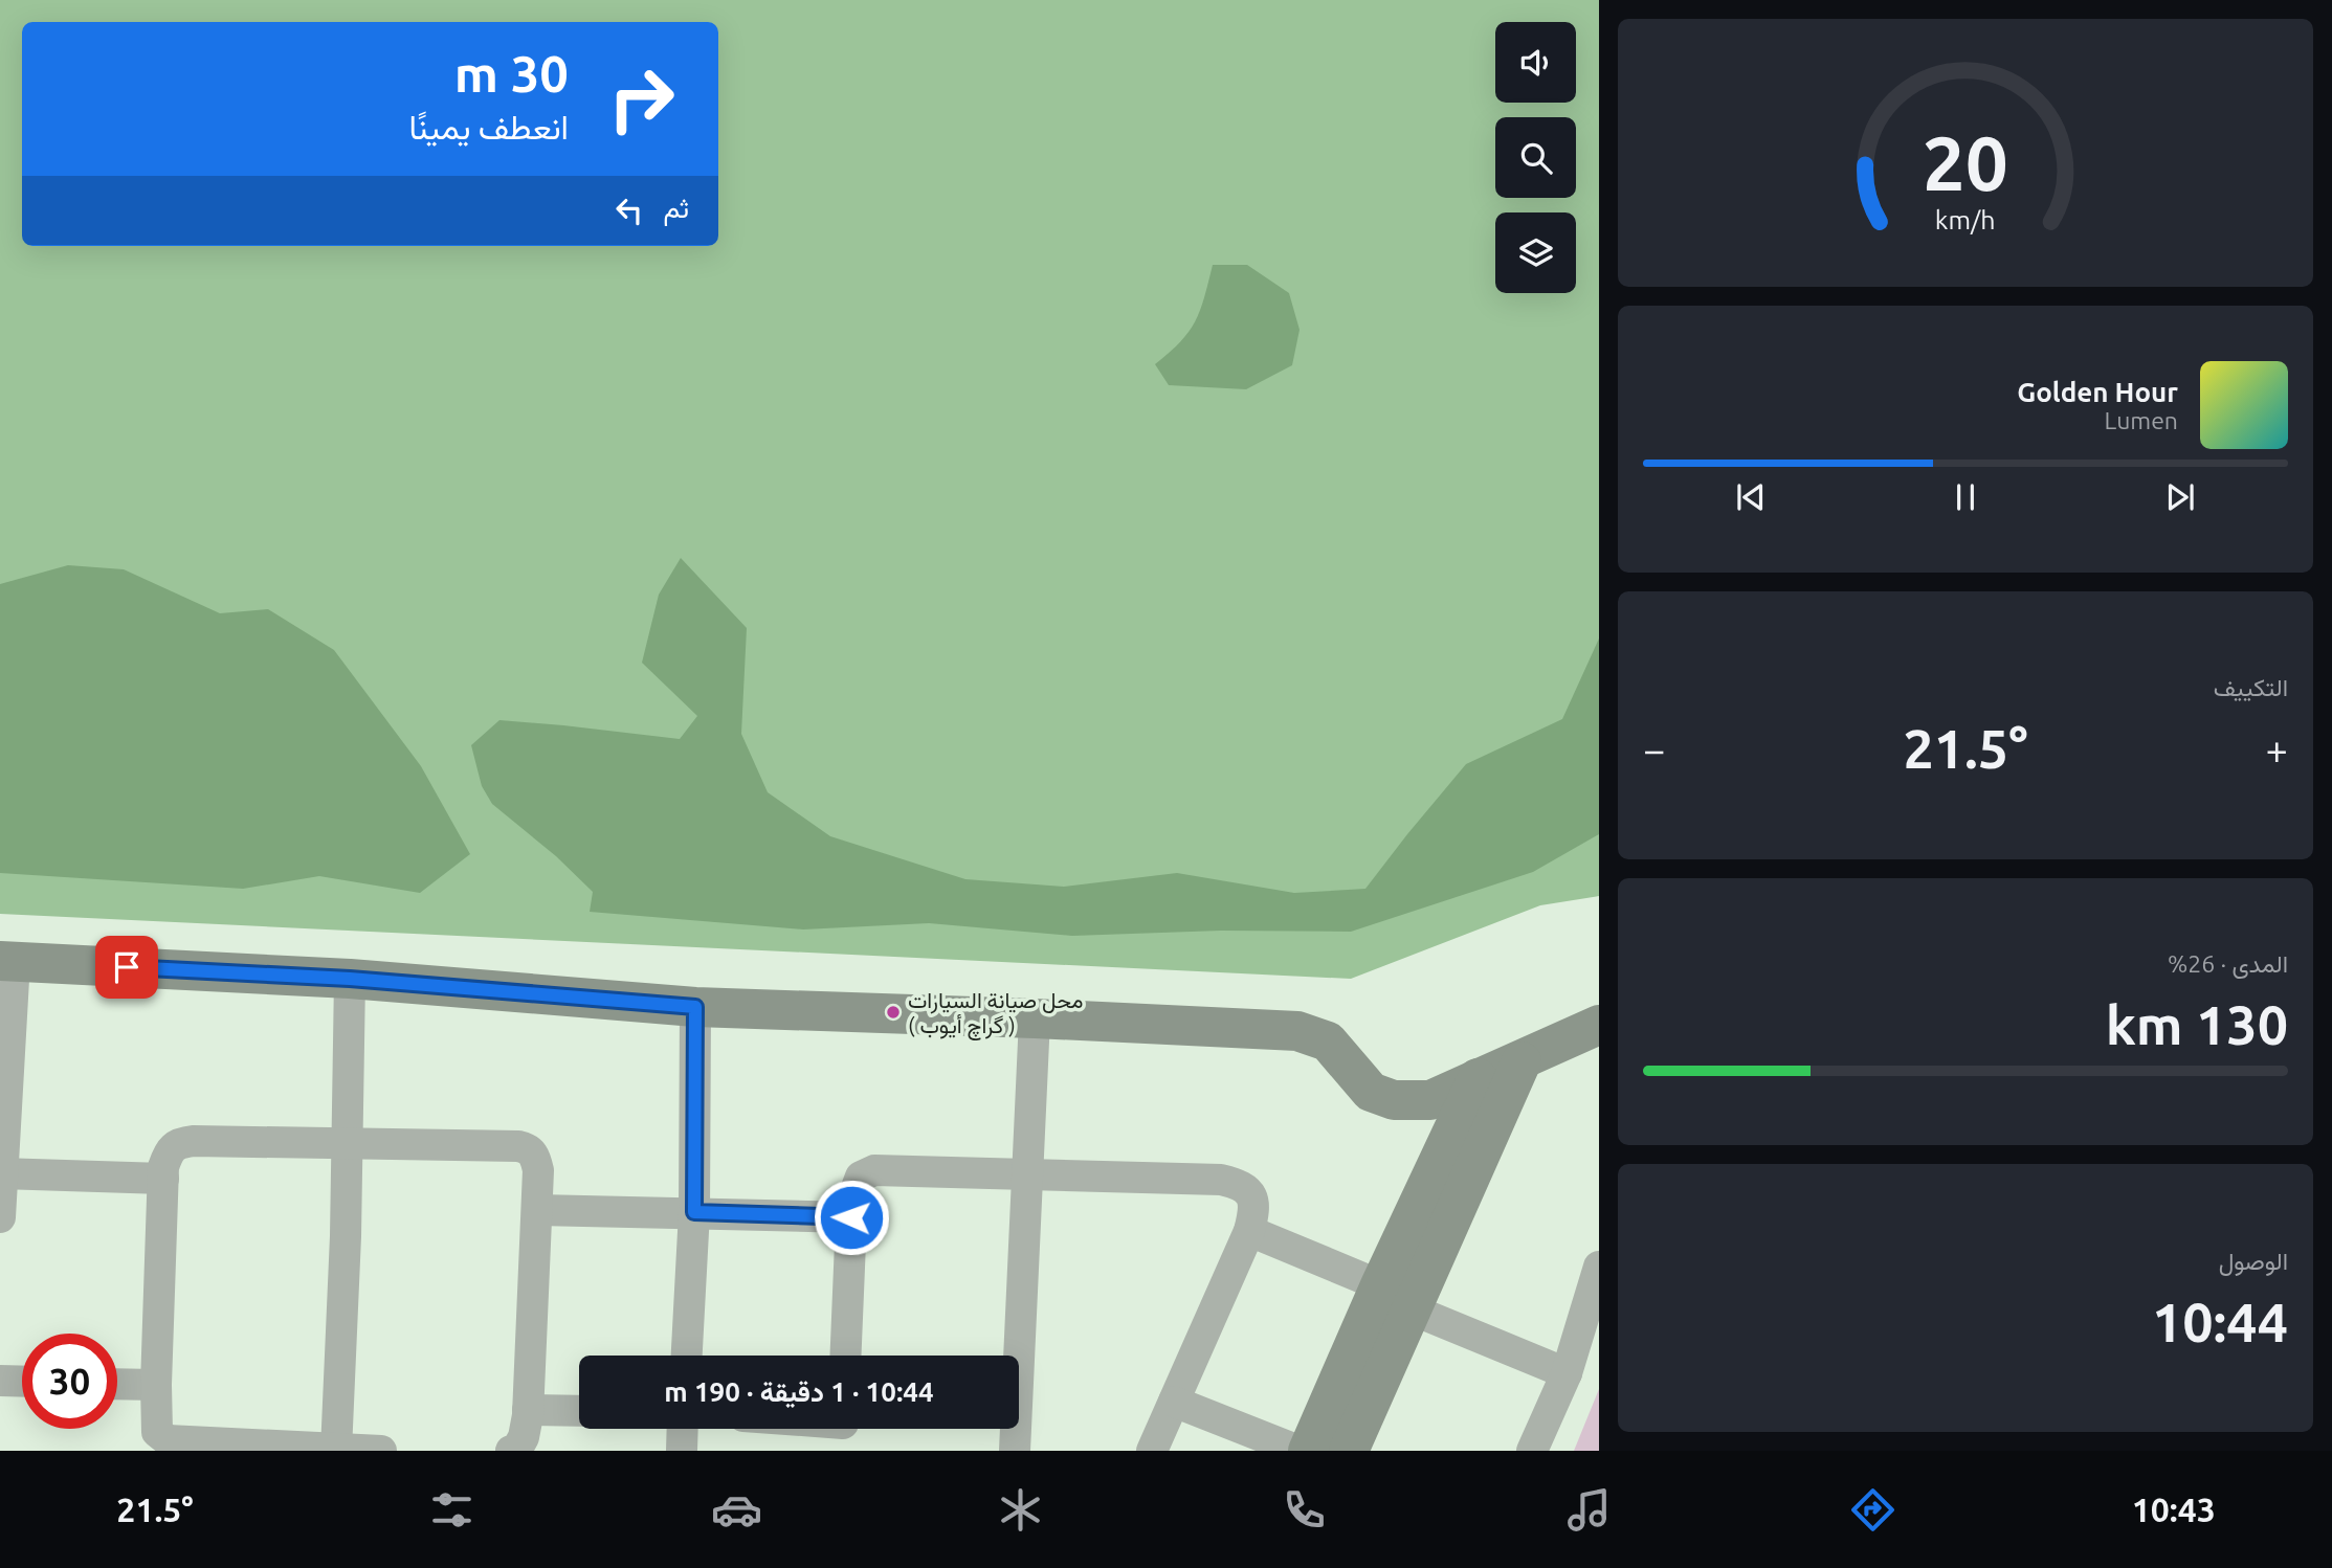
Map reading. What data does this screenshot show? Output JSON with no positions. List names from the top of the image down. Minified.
{"places":["محل صيانة السيارات ( گراچ أيوب )"],"page":{"turn":["30 m","انعطف يمينًا"],"then":"ثم","song":["Golden Hour","Lumen"],"tile":["التكييف",["المدى · 26%","130 km"],["الوصول","10:44"]],"heat":["−","21.5°","+"],"limit":"30","trip":"10:44 · 1 دقيقة · 190 m","tabs":["10:43","21.5°"],"gauge":["20","km/h"]}}
